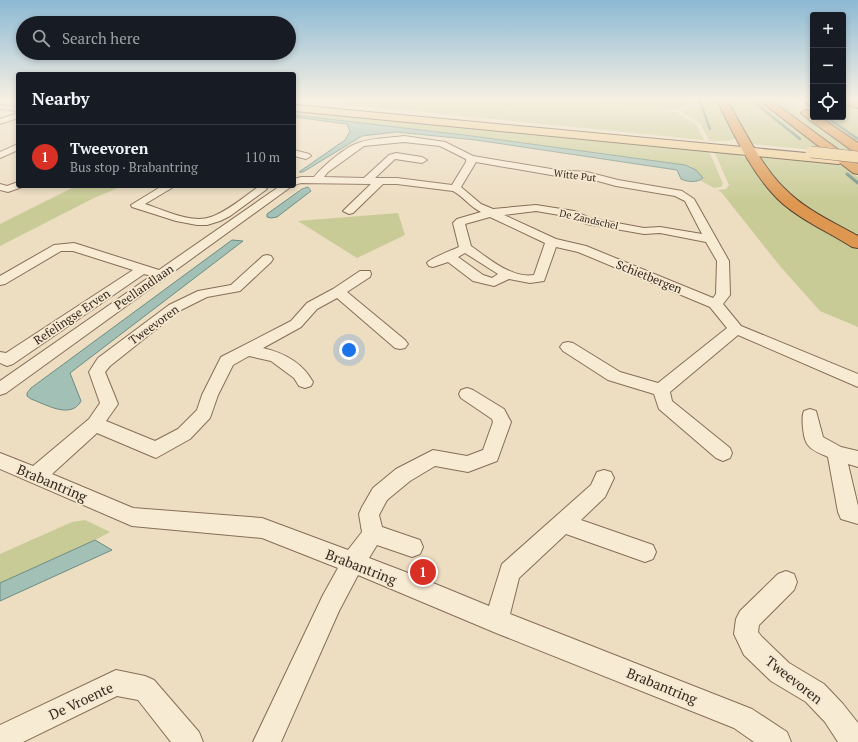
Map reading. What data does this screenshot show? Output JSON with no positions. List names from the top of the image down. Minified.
{"streets":{"street":["Witte Put","De Zandschel","Schietbergen","Peellandlaan","Refelingse Erven","Tweevoren","Brabantring","De Vroente"]},"crossings":[["Witte Put","De Zandschel"],["De Zandschel","Schietbergen"],["Tweevoren","Brabantring"]],"page":{"map_buttons":["+","−"],"search":"Search here","heading":"Nearby","list":[{"mark":"1","name":"Tweevoren","note":"Bus stop · Brabantring","value":"110 m"}],"pins":"1"}}
